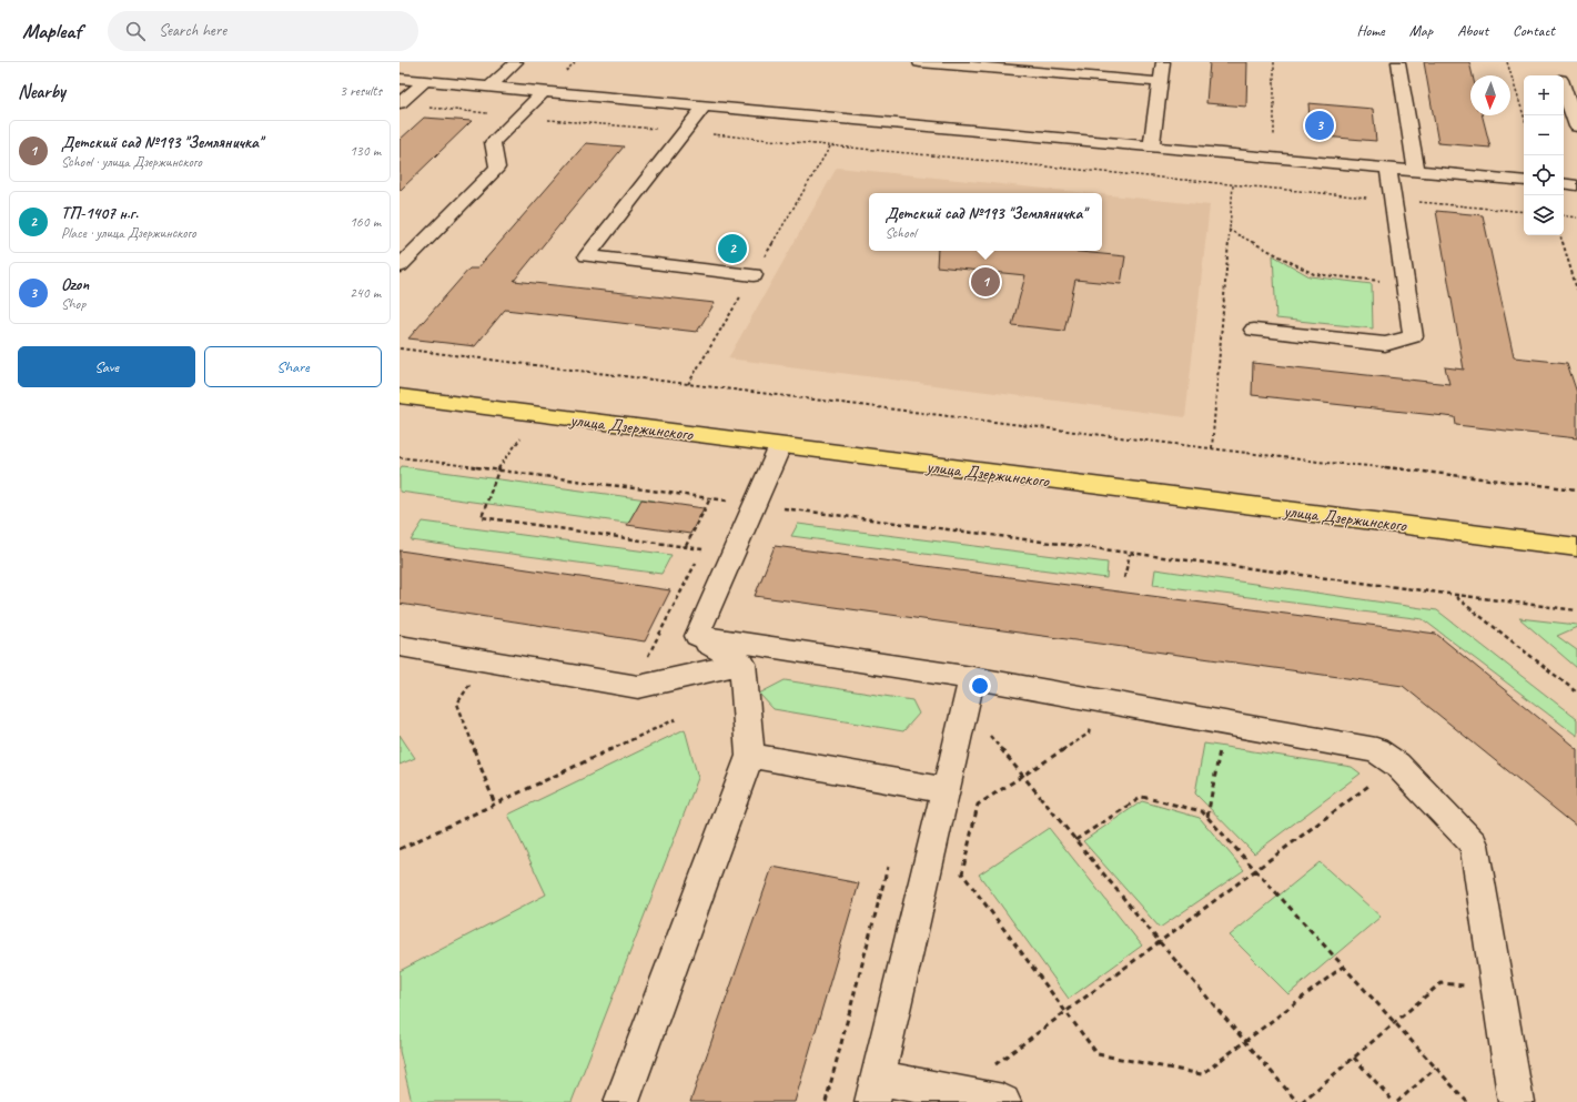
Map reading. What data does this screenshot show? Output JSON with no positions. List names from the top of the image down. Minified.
{"streets":{"main road":["улица Дзержинского"]},"north":"bottom","page":{"header":"Mapleaf","search":"Search here","nav":["Home","Map","About","Contact"],"heading":["Nearby","3 results"],"map_buttons":["+","−"],"pins":["3","2","1"],"list":[{"mark":"1","name":"Детский сад №193 \"Земляничка\"","note":"School · улица Дзержинского","value":"130 m"},{"mark":"2","name":"ТП-1407 н.г.","note":"Place · улица Дзержинского","value":"160 m"},{"mark":"3","name":"Ozon","note":"Shop","value":"240 m"}],"popup":["Детский сад №193 \"Земляничка\"","School"],"buttons":["Save","Share"]}}
